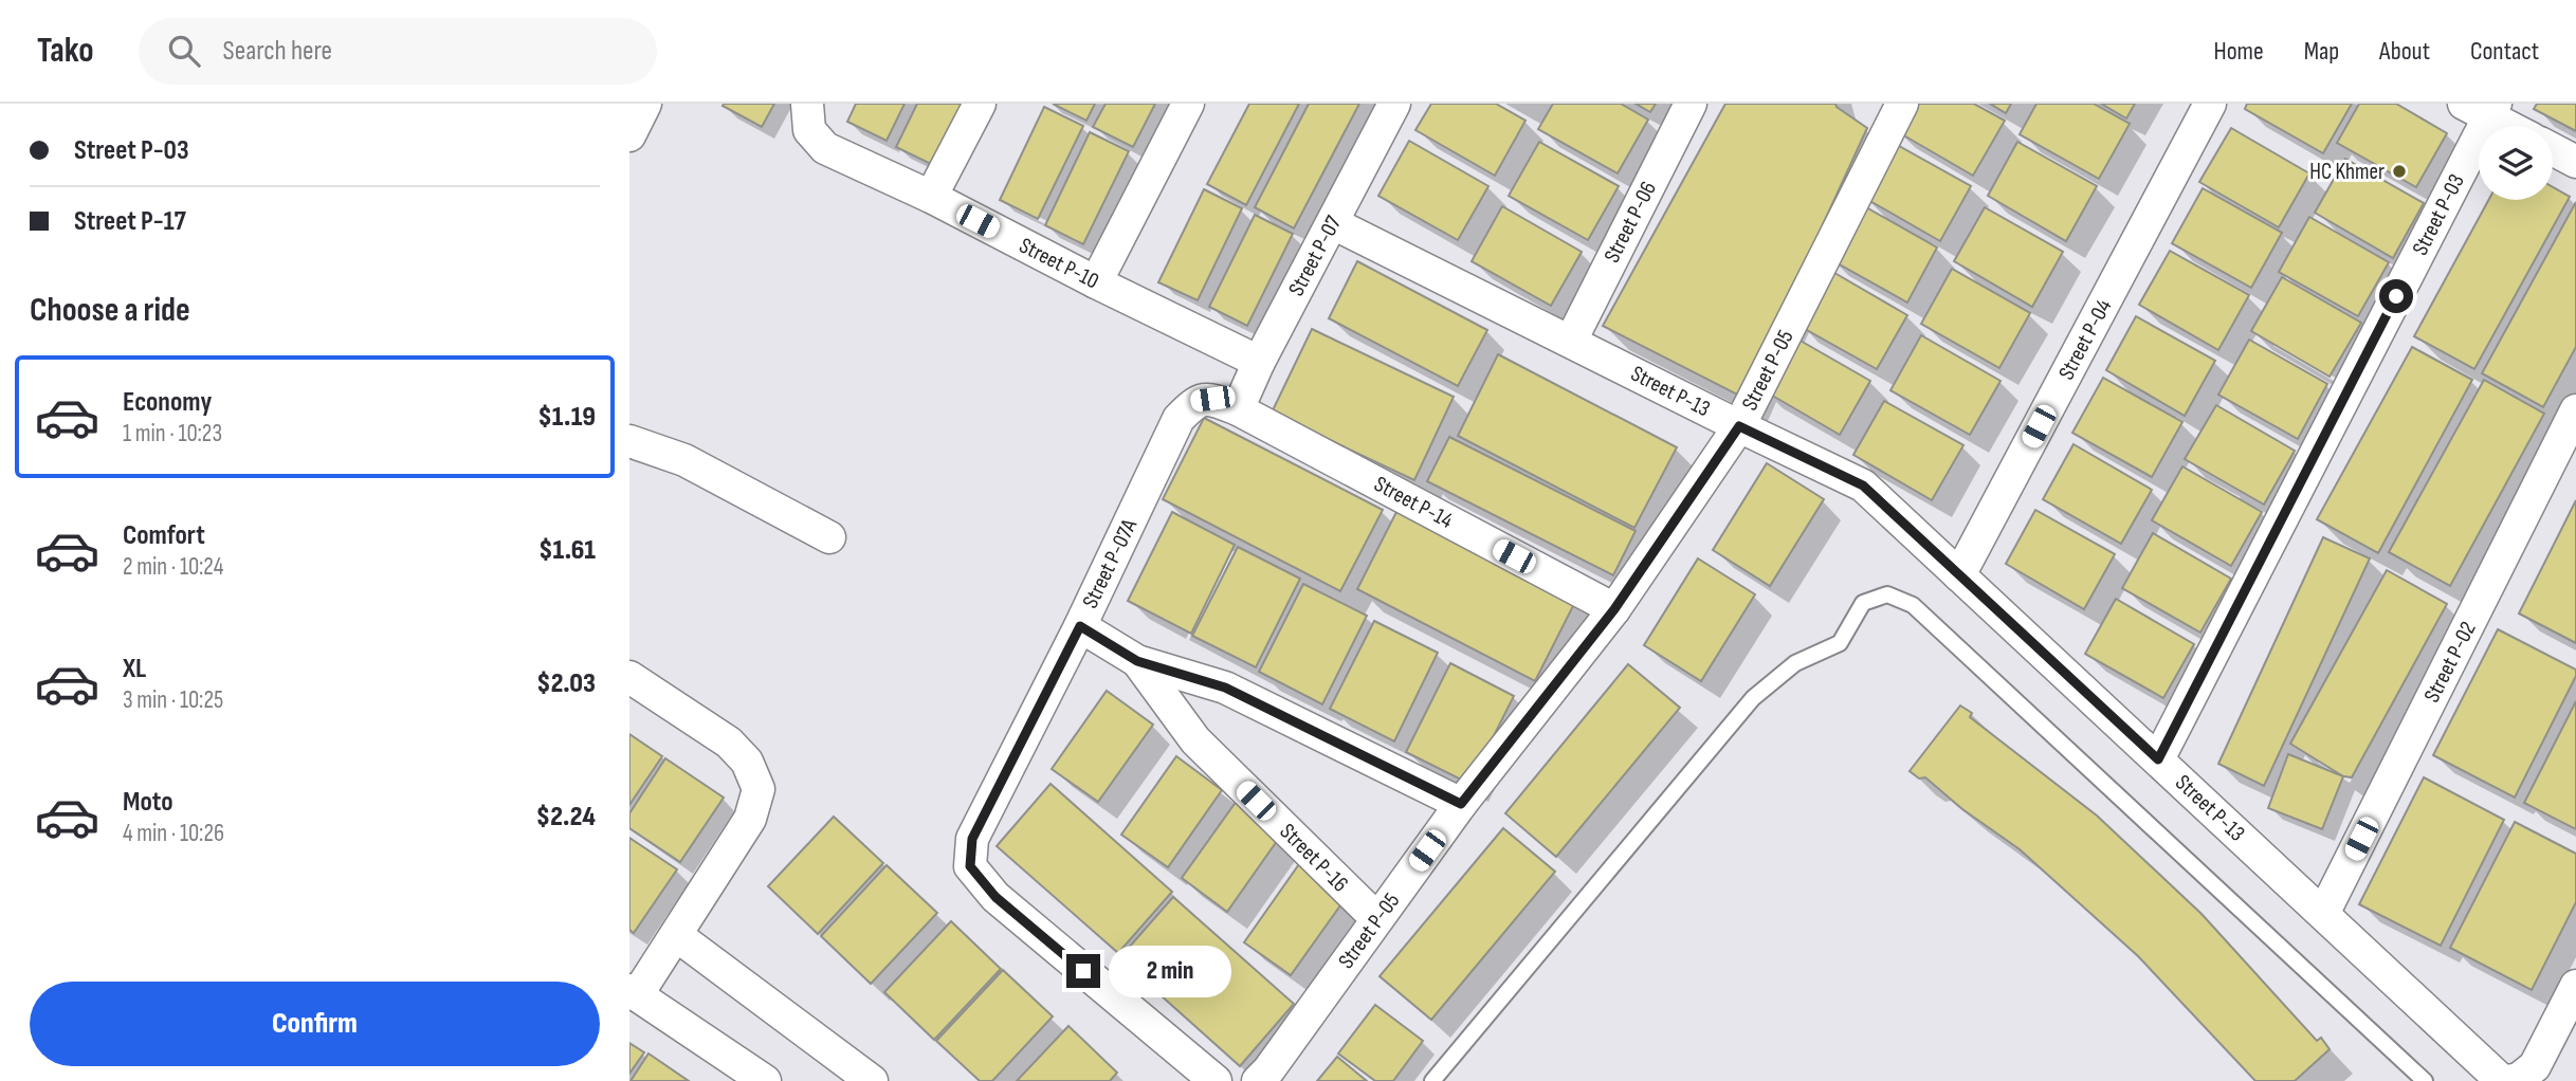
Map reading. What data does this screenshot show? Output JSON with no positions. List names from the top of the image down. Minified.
{"streets":{"street":["Street P-03","Street P-06","Street P-07","Street P-10","Street P-04","Street P-05","Street P-13","Street P-14","Street P-07A","Street P-02","Street P-16"]},"crossings":[["Street P-03","Street P-13"],["Street P-06","Street P-13"],["Street P-07","Street P-10"],["Street P-07","Street P-13"],["Street P-07","Street P-14"],["Street P-07","Street P-07A"],["Street P-04","Street P-13"],["Street P-05","Street P-13"],["Street P-05","Street P-14"],["Street P-05","Street P-16"],["Street P-13","Street P-02"],["Street P-14","Street P-07A"]],"places":["HC Khmer"],"page":{"header":"Tako","search":"Search here","nav":["Home","Map","About","Contact"],"banner":["Street P-03","Street P-17"],"heading":"Choose a ride","list":[{"name":"Economy","note":"1 min · 10:23","value":"$1.19"},{"name":"Comfort","note":"2 min · 10:24","value":"$1.61"},{"name":"XL","note":"3 min · 10:25","value":"$2.03"},{"name":"Moto","note":"4 min · 10:26","value":"$2.24"}],"bubble":"2 min","buttons":"Confirm"}}
